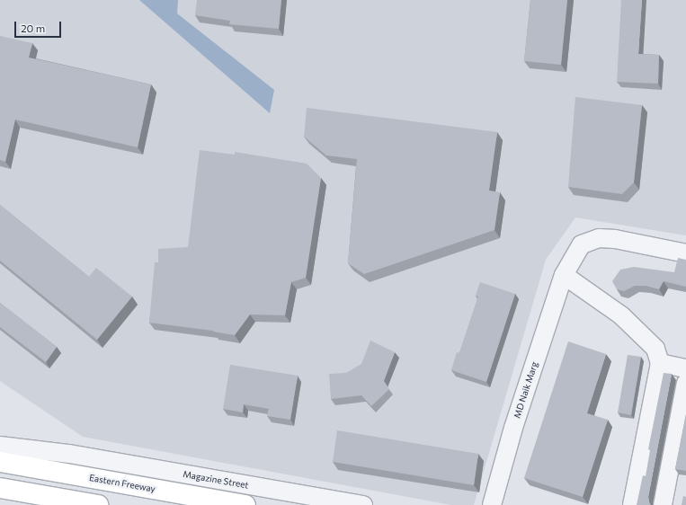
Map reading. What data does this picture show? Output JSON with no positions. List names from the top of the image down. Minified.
{"streets":{"highway":["Eastern Freeway"],"street":["MD Naik Marg","Magazine Street"]},"scale_bar":"20 m"}
